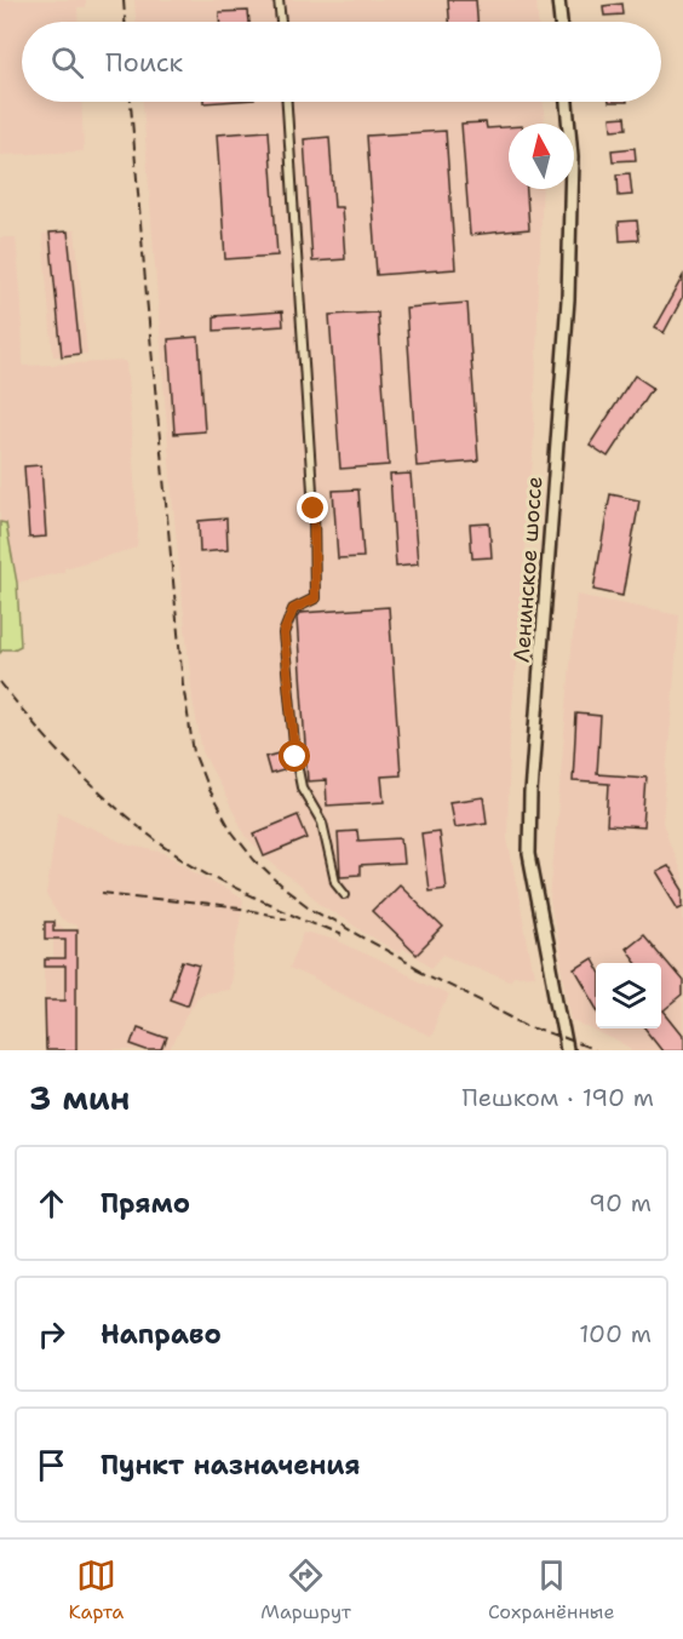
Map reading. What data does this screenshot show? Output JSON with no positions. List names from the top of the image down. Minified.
{"streets":{"street":["Ленинское шоссе"]},"north":"top","page":{"search":"Поиск","heading":["3 мин","Пешком · 190 m"],"list":[["Прямо","90 m"],["Направо","100 m"],"Пункт назначения"],"nav":["Карта","Маршрут","Сохранённые"]}}
